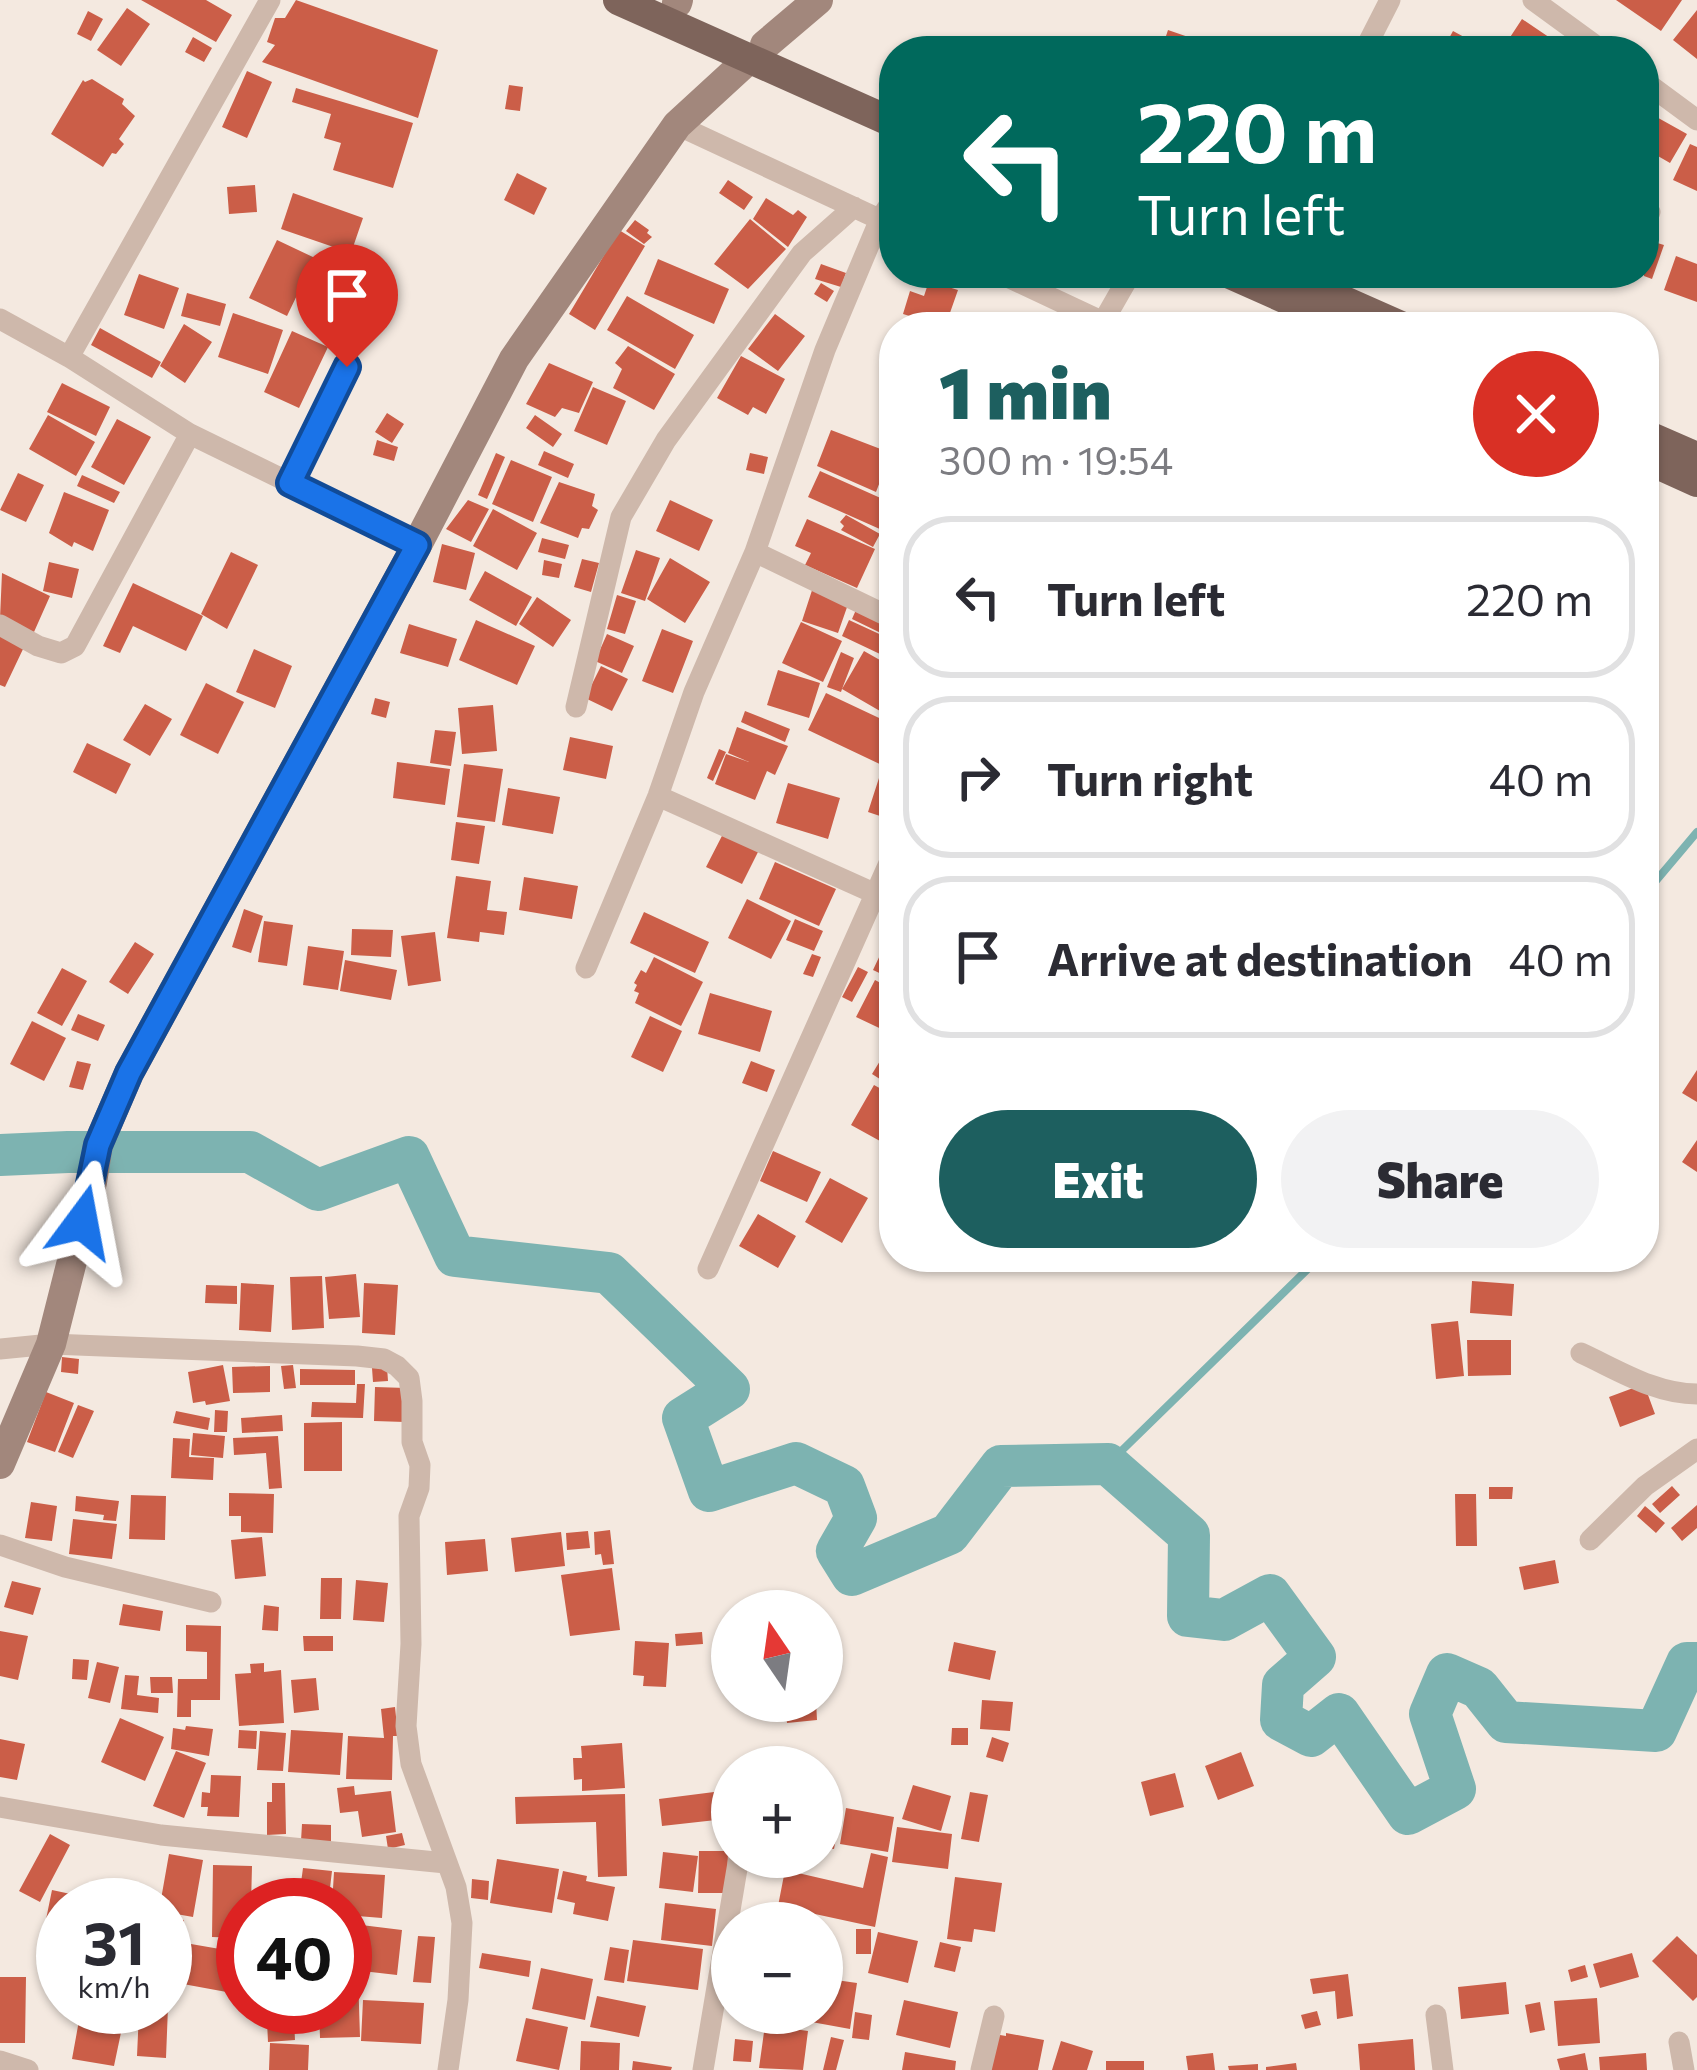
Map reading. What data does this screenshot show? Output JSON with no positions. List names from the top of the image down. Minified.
{"north":"top","page":{"turn":["220 m","Turn left"],"heading":["1 min","300 m · 19:54"],"list":[{"name":"Turn left","value":"220 m"},{"name":"Turn right","value":"40 m"},{"name":"Arrive at destination","value":"40 m"}],"buttons":["Exit","Share"],"map_buttons":["+","−"],"speed":"31 km/h","limit":"40"}}
